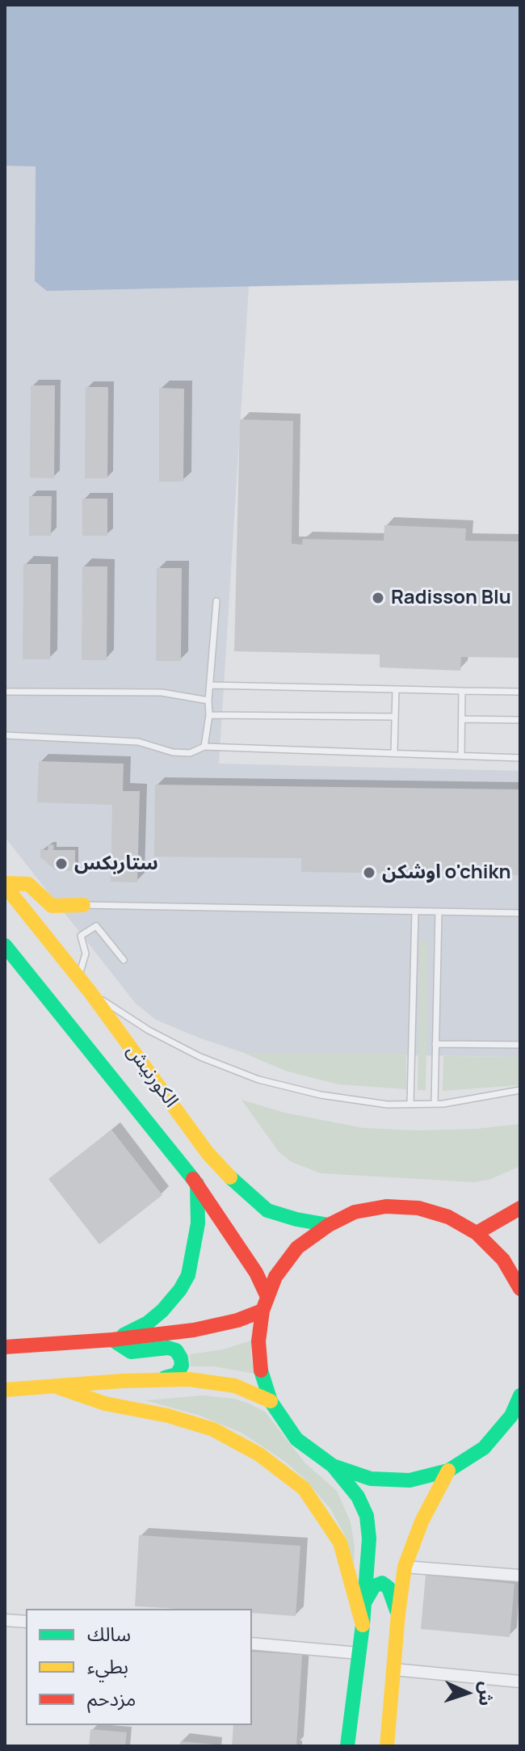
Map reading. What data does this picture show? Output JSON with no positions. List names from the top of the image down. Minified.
{"streets":{"main road":["الكورنيش"]},"places":["Radisson Blu","ستاربكس","اوشكن o'chikn"],"legend":["سالك","بطيء","مزدحم"],"north":"right"}
